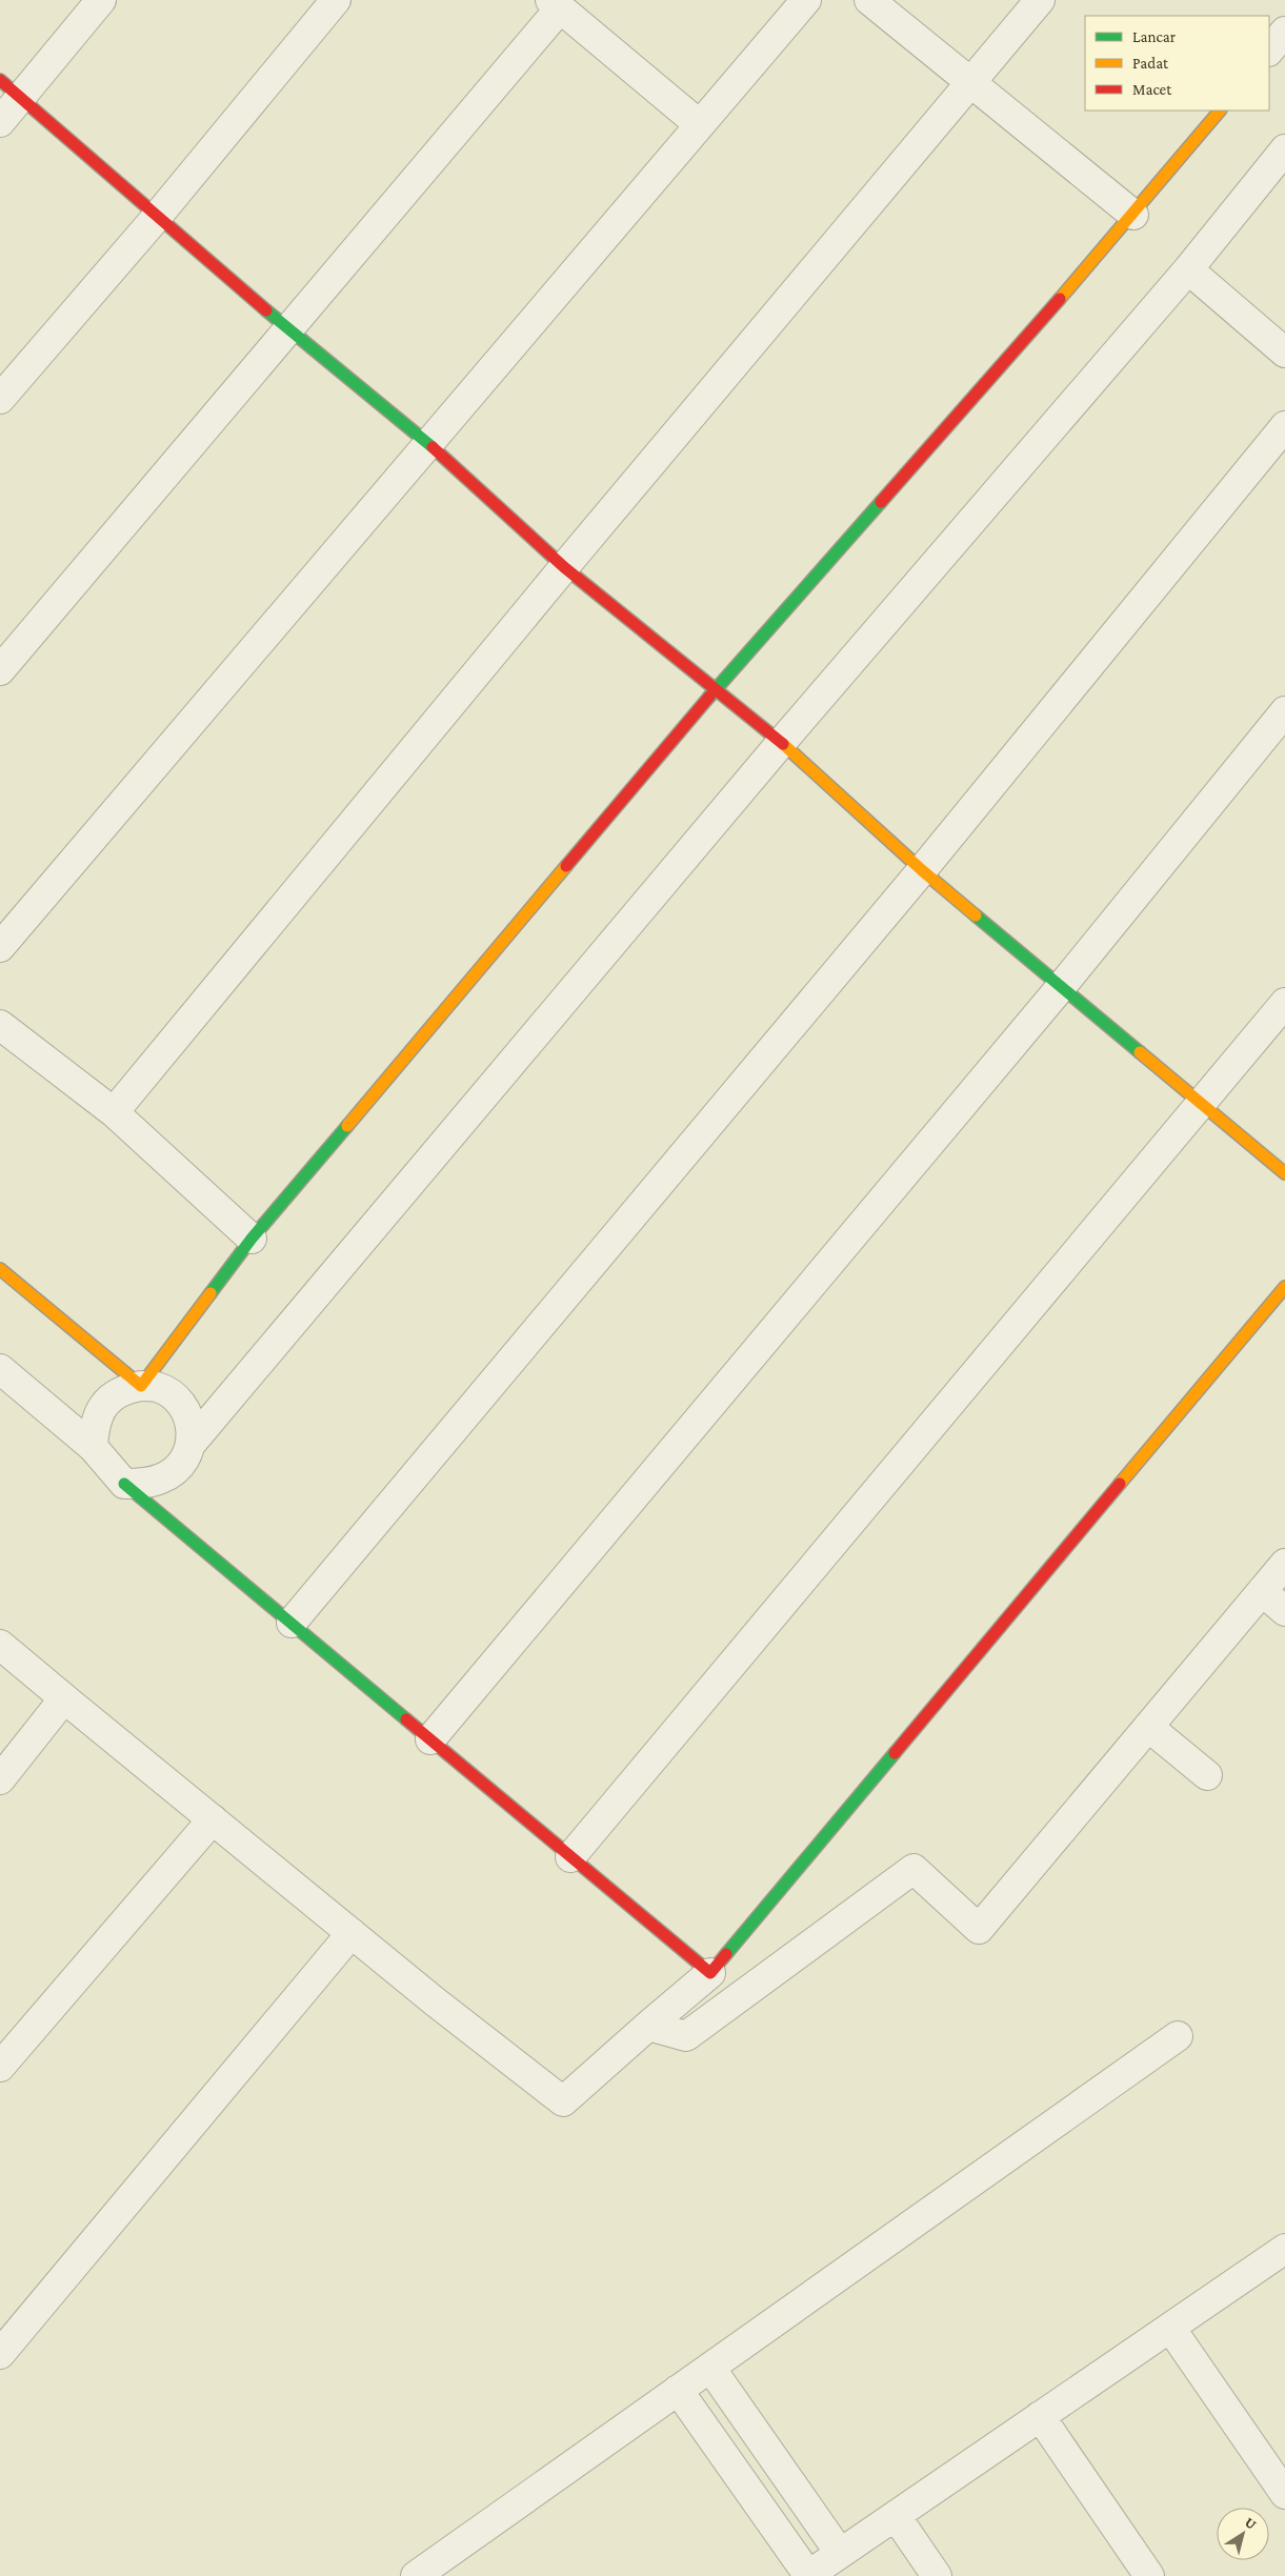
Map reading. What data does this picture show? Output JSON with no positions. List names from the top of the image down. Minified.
{"legend":["Lancar","Padat","Macet"],"north":"top right"}
